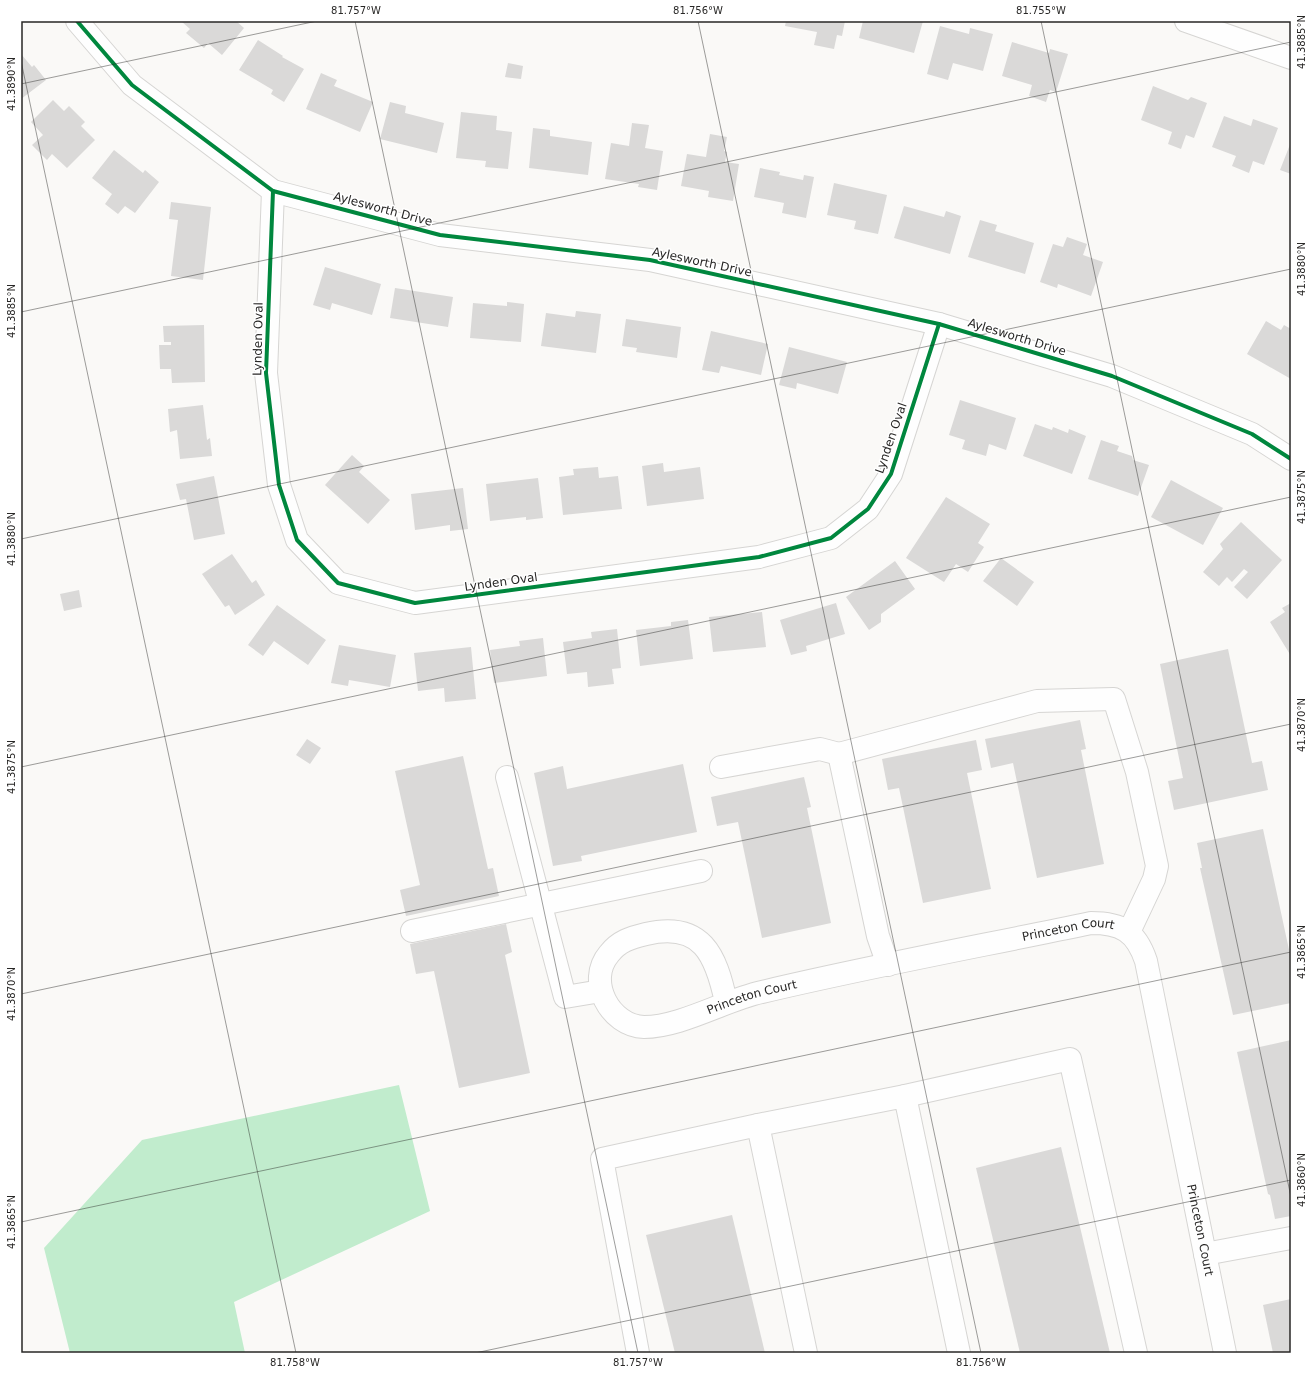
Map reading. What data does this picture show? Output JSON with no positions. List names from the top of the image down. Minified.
{"streets":{"street":["Aylesworth Drive","Lynden Oval","Princeton Court"]},"crossings":[["Aylesworth Drive","Lynden Oval"]],"coordinates":["81.757°W","81.756°W","81.755°W","41.3885°N","41.3890°N","41.3880°N","41.3875°N","41.3870°N","41.3865°N","41.3860°N","81.758°W"]}
